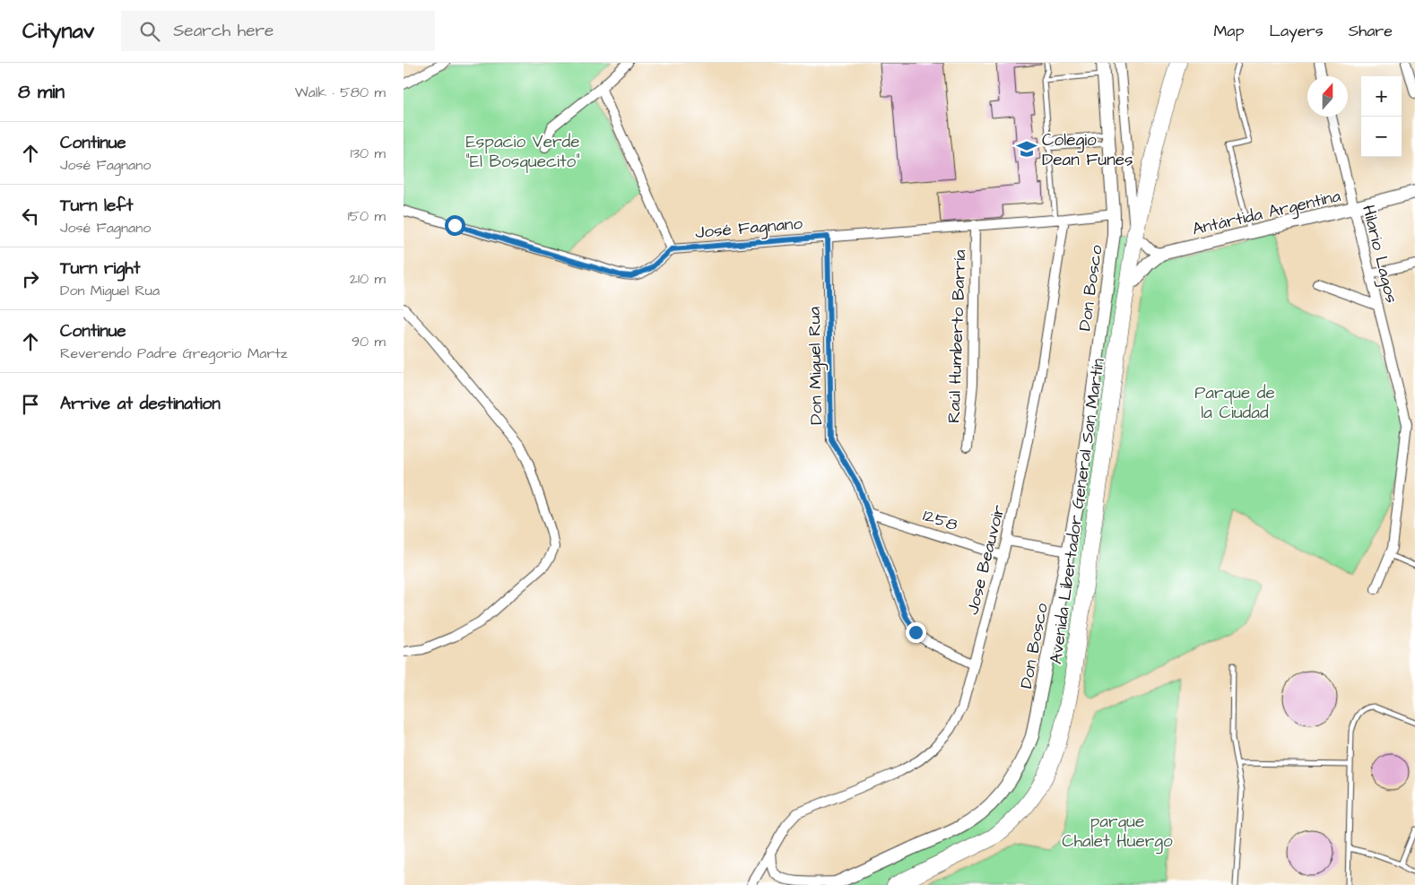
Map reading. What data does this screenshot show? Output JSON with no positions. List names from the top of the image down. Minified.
{"streets":{"highway":["Avenida Libertador General San Martín"],"main road":["Antártida Argentina","Don Bosco"],"street":["José Fagnano","Hilario Lagos","Raúl Humberto Barría","Don Miguel Rua","1258","Jose Beauvoir"]},"crossings":[["Antártida Argentina","Hilario Lagos"],["Antártida Argentina","Avenida Libertador General San Martín"],["José Fagnano","Don Bosco"],["José Fagnano","Raúl Humberto Barría"],["José Fagnano","Don Miguel Rua"],["José Fagnano","Jose Beauvoir"],["Don Miguel Rua","1258"],["Don Miguel Rua","Jose Beauvoir"],["1258","Jose Beauvoir"]],"parks":["Espacio Verde “El Bosquecito”","Parque de la Ciudad","parque Chalet Huergo"],"places":{"school or university":["Colegio Dean Funes"]},"north":"top","page":{"header":"Citynav","search":"Search here","nav":["Map","Layers","Share"],"heading":["8 min","Walk · 580 m"],"map_buttons":["+","−"],"list":[["Continue","José Fagnano","130 m"],["Turn left","José Fagnano","150 m"],["Turn right","Don Miguel Rua","210 m"],["Continue","Reverendo Padre Gregorio Martz","90 m"],"Arrive at destination"]}}
